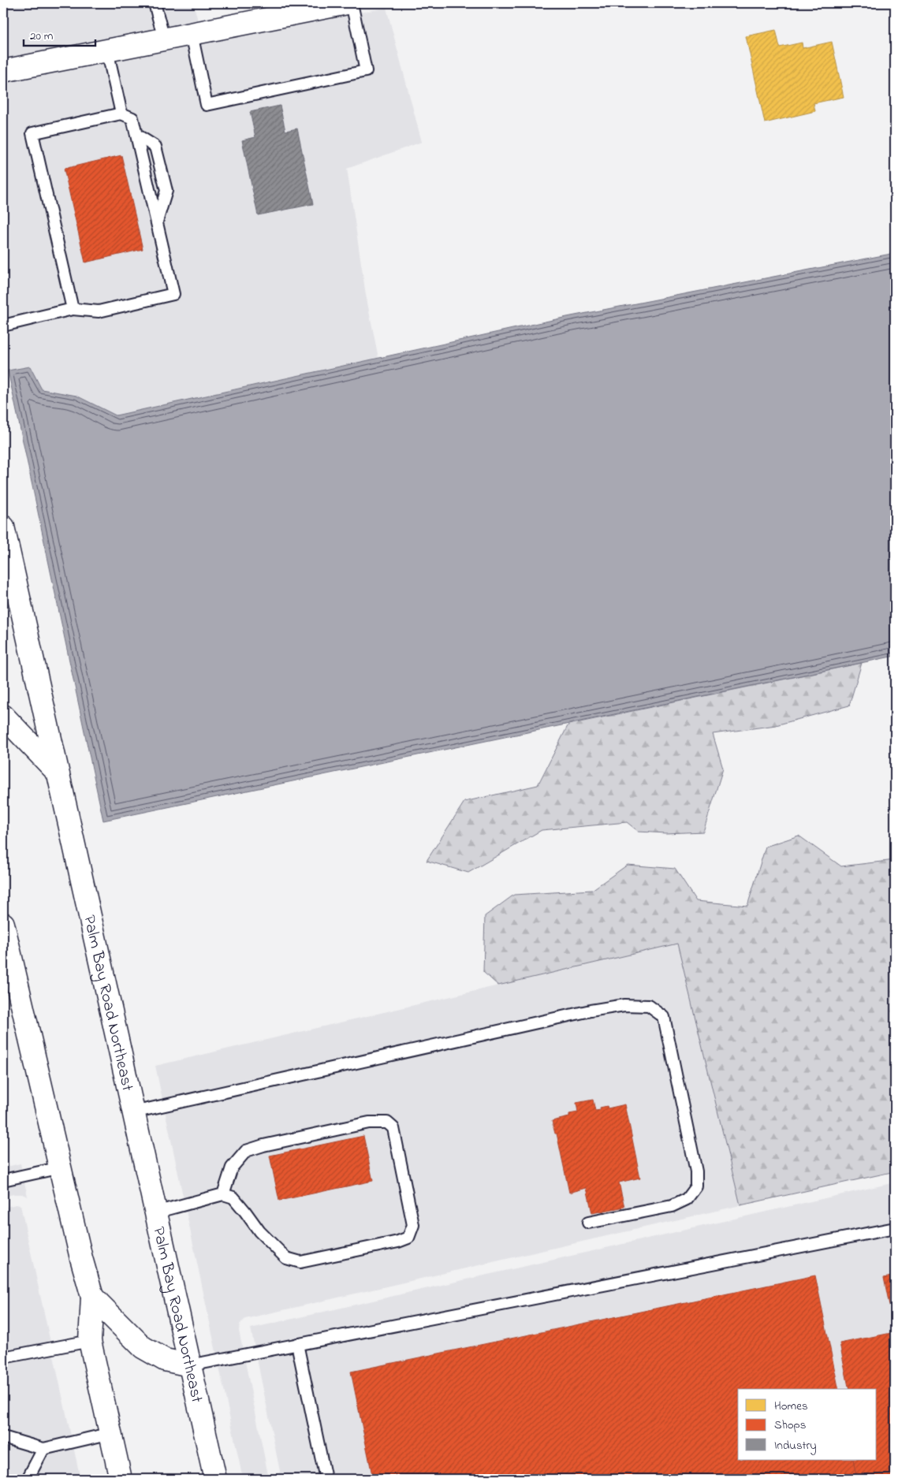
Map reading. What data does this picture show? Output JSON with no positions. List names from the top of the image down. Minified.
{"streets":{"main road":["Palm Bay Road Northeast"]},"legend":["Homes","Shops","Industry"],"scale_bar":"20 m"}
